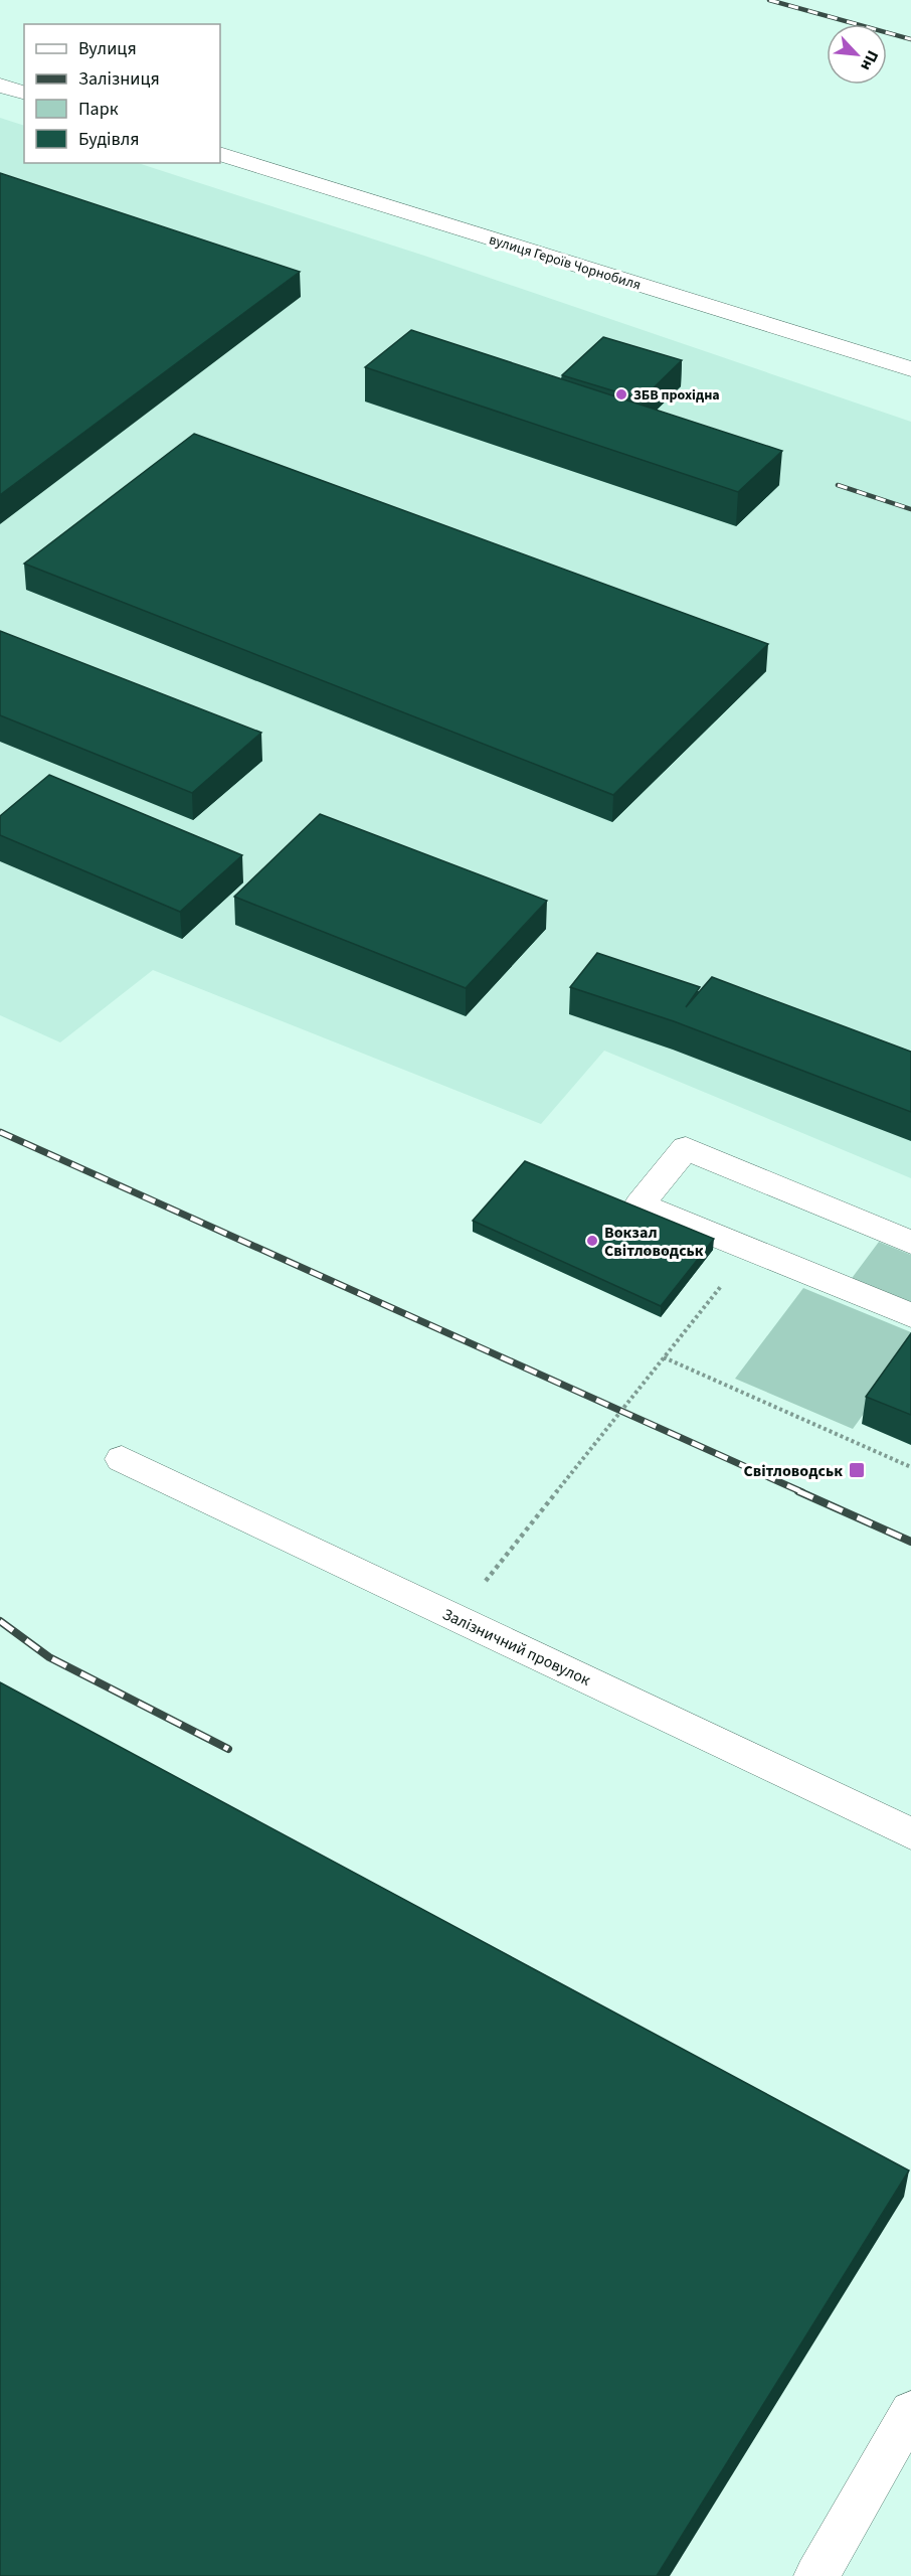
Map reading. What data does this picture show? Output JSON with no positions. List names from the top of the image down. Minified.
{"streets":{"main road":["вулиця Героїв Чорнобиля","Залізничний провулок"]},"places":{"other":["ЗБВ прохідна","Вокзал Світловодськ"],"transit":["Світловодськ"]},"legend":["Вулиця","Залізниця","Парк","Будівля"],"north":"bottom right"}
